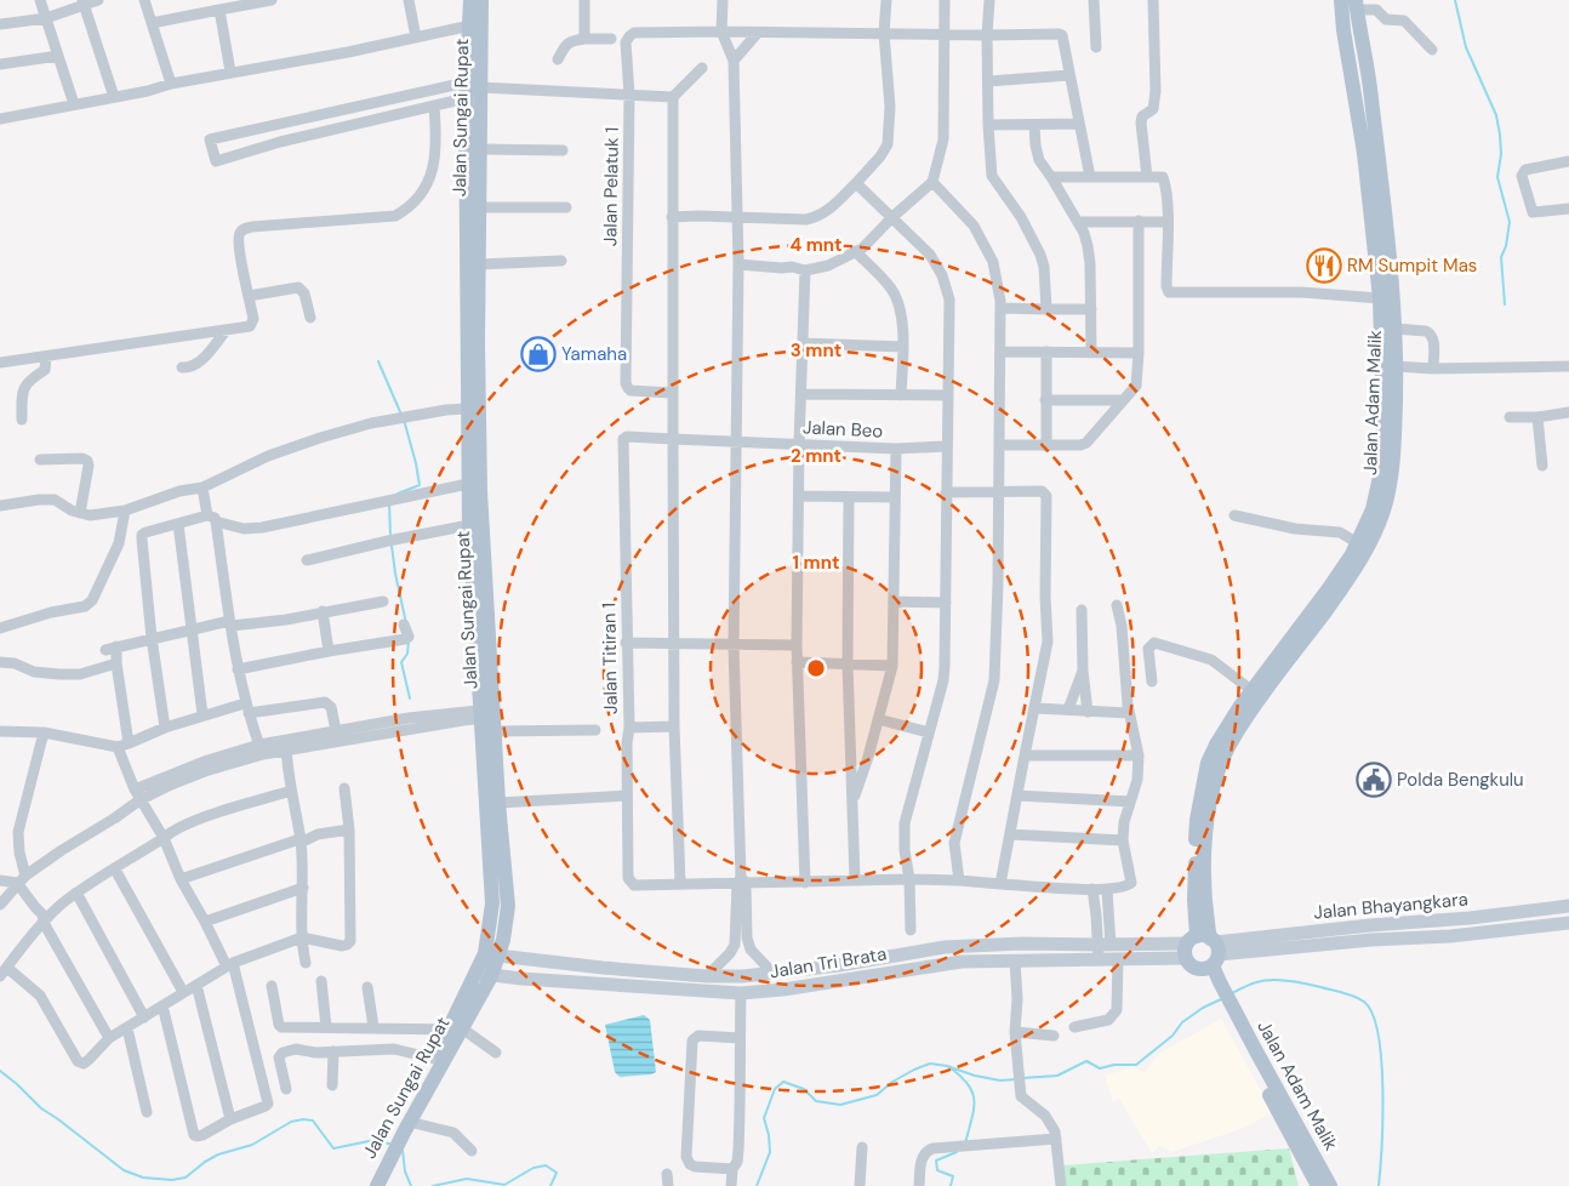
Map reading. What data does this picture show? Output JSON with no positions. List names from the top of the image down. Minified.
{"streets":{"main road":["Jalan Sungai Rupat","Jalan Adam Malik"],"street":["Jalan Pelatuk 1","Jalan Beo","Jalan Titiran 1","Jalan Bhayangkara","Jalan Tri Brata"]},"crossings":[["Jalan Sungai Rupat","Jalan Tri Brata"],["Jalan Adam Malik","Jalan Bhayangkara"],["Jalan Adam Malik","Jalan Tri Brata"],["Jalan Beo","Jalan Titiran 1"],["Jalan Bhayangkara","Jalan Tri Brata"]],"places":{"restaurant":["RM Sumpit Mas"],"shop":["Yamaha"],"public building":["Polda Bengkulu"]},"rings":["4 mnt","3 mnt","2 mnt","1 mnt"]}
